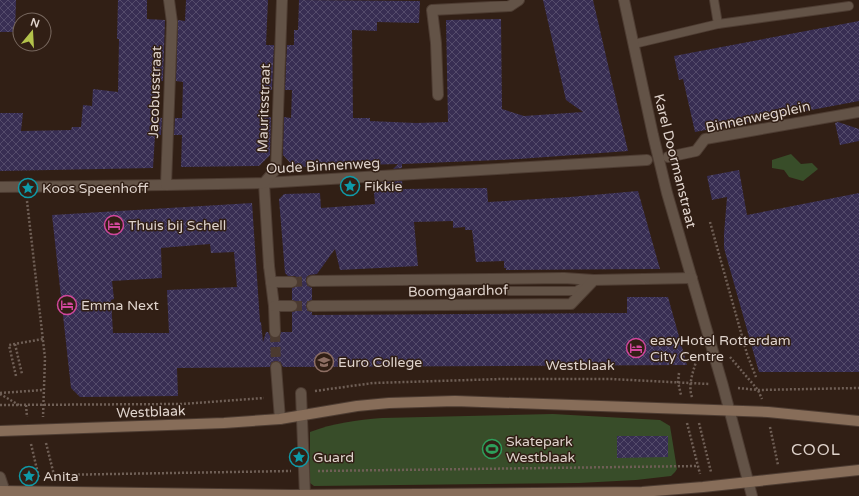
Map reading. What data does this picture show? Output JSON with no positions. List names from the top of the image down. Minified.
{"streets":{"main road":["Westblaak"],"street":["Jacobusstraat","Mauritsstraat","Binnenwegplein","Karel Doormanstraat","Oude Binnenweg","Boomgaardhof"]},"crossings":[["Jacobusstraat","Oude Binnenweg"],["Mauritsstraat","Oude Binnenweg"],["Karel Doormanstraat","Boomgaardhof"],["Karel Doormanstraat","Westblaak"]],"districts":["COOL"],"places":{"place":["Fikkie","Koos Speenhoff","Guard","Anita"],"hotel":["Thuis bij Schell","Emma Next","easyHotel Rotterdam City Centre"],"school or university":["Euro College"],"sports":["Skatepark Westblaak"]},"north":"top"}
